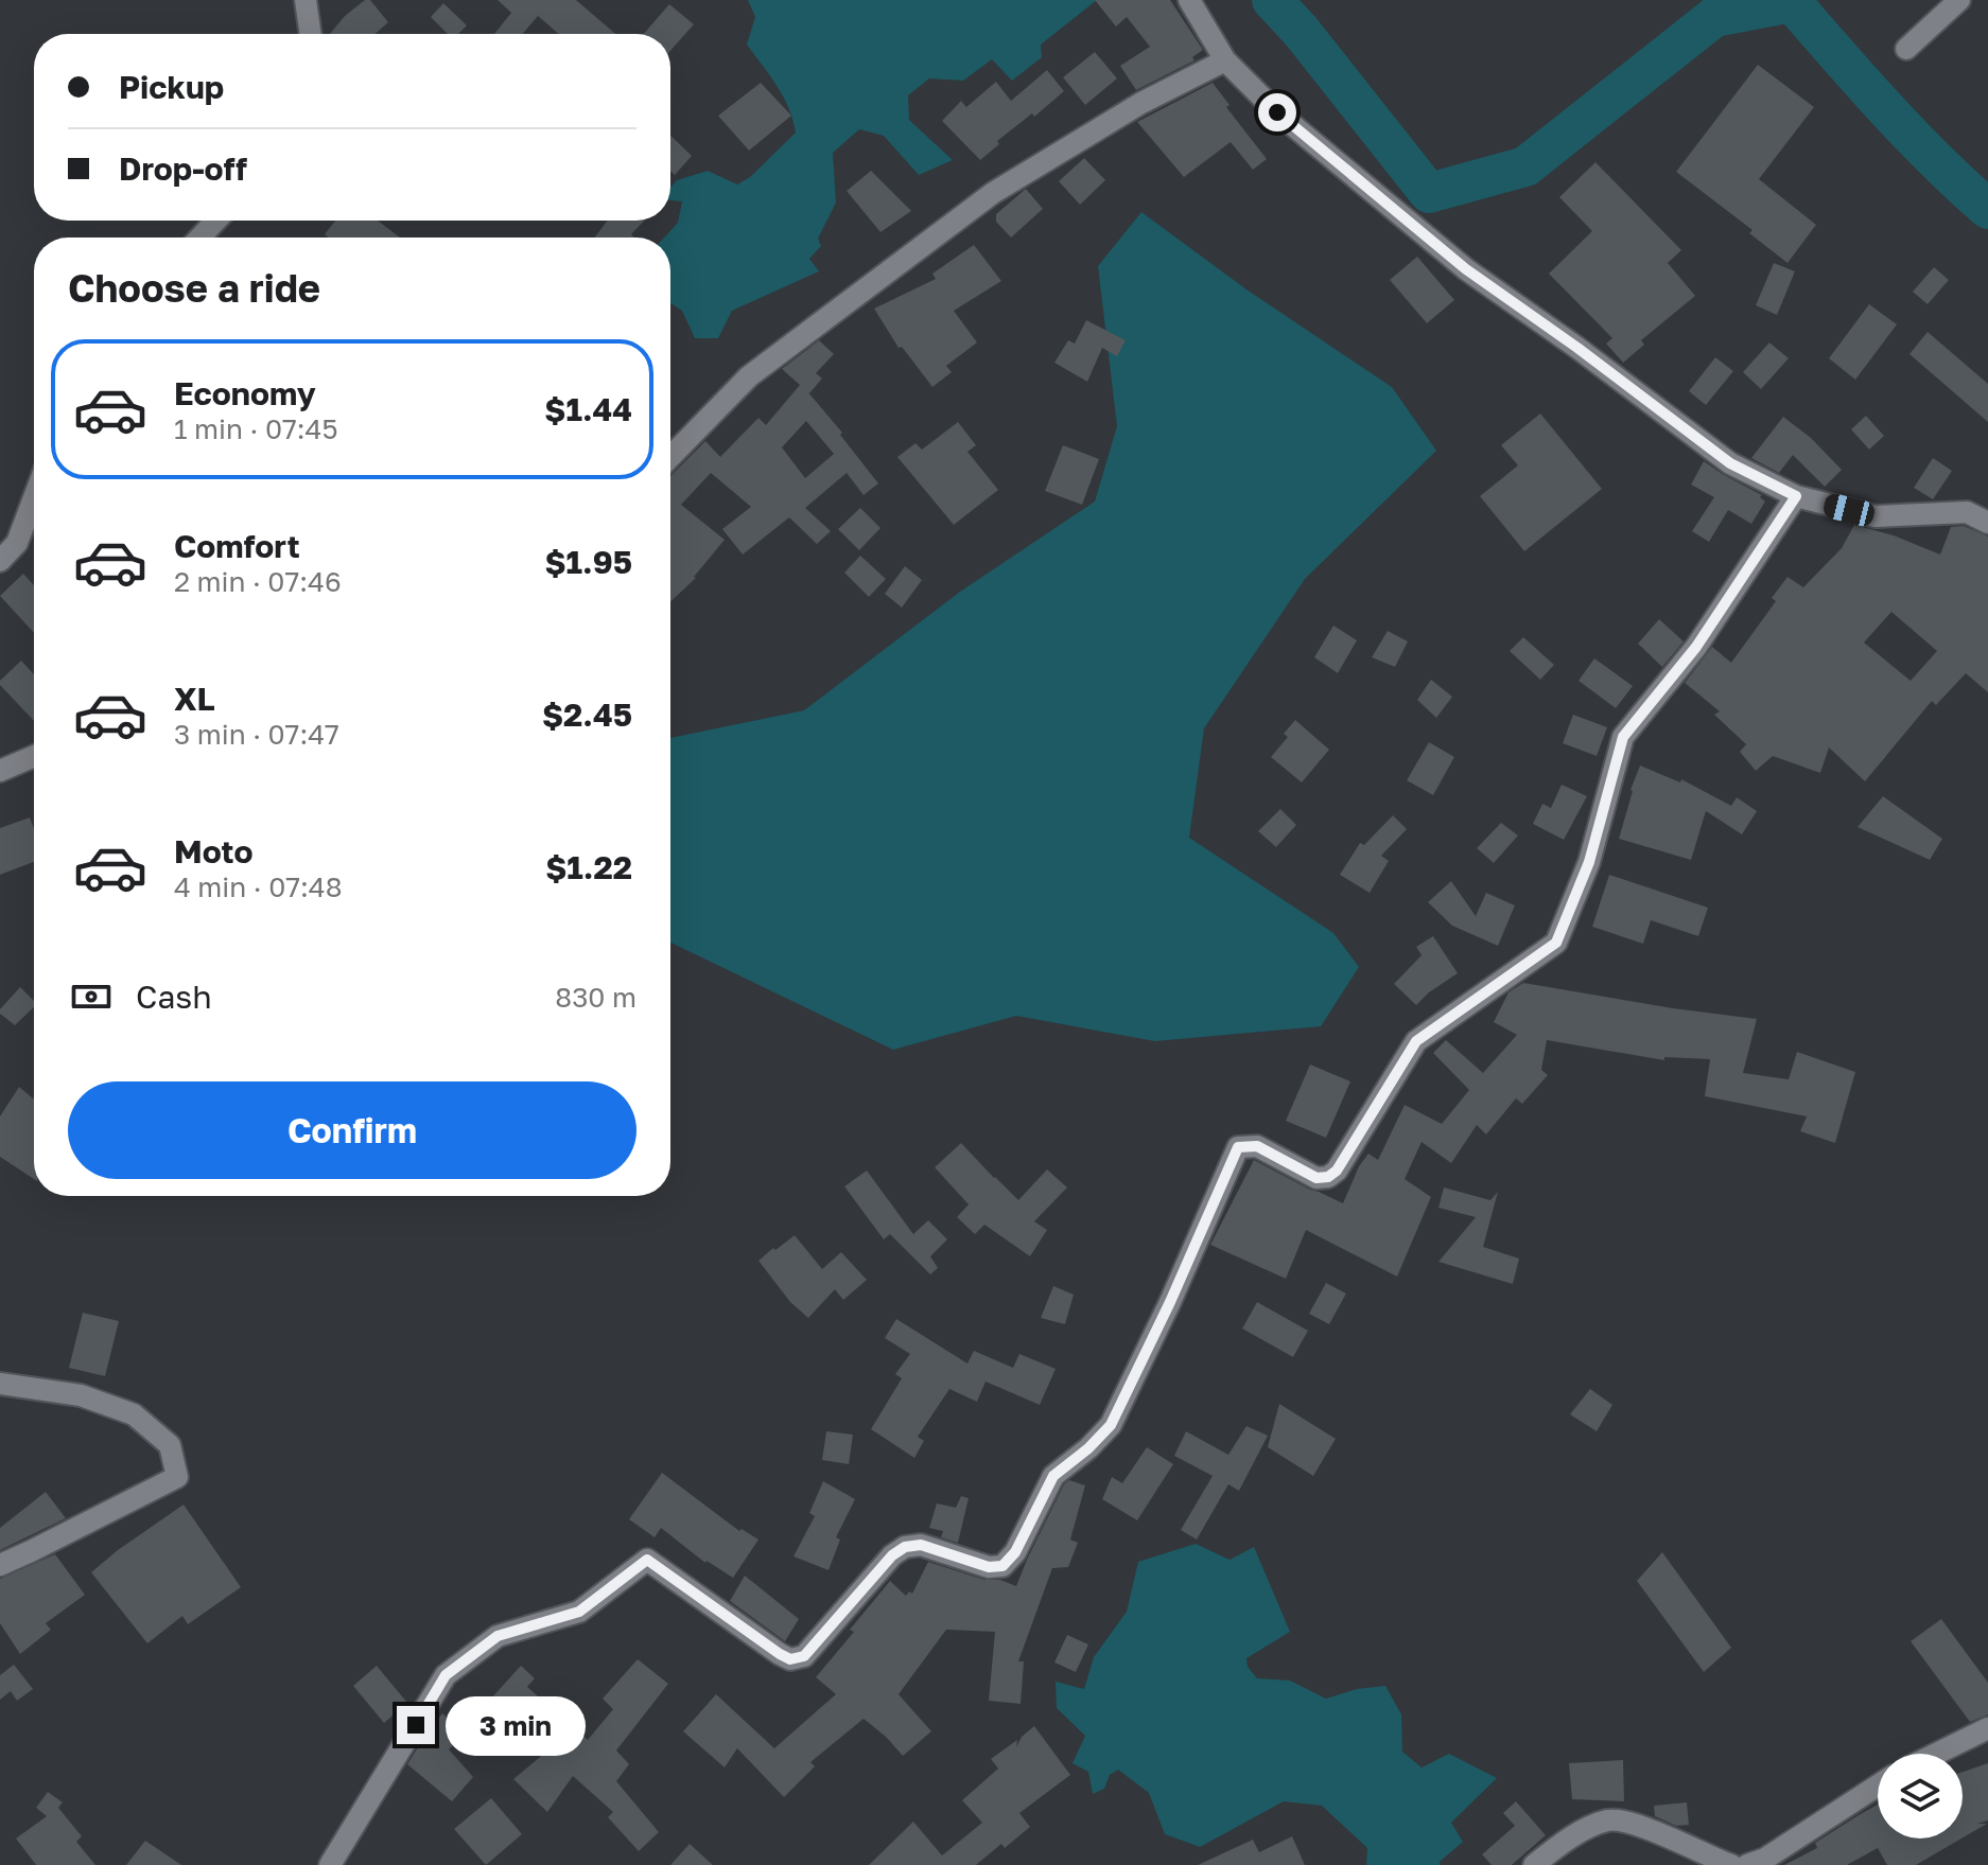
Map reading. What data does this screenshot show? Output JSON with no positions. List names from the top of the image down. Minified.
{"page":{"banner":["Pickup","Drop-off"],"heading":"Choose a ride","list":[{"name":"Economy","note":"1 min · 07:45","value":"$1.44"},{"name":"Comfort","note":"2 min · 07:46","value":"$1.95"},{"name":"XL","note":"3 min · 07:47","value":"$2.45"},{"name":"Moto","note":"4 min · 07:48","value":"$1.22"}],"pay":["Cash","830 m"],"buttons":"Confirm","bubble":"3 min"}}
